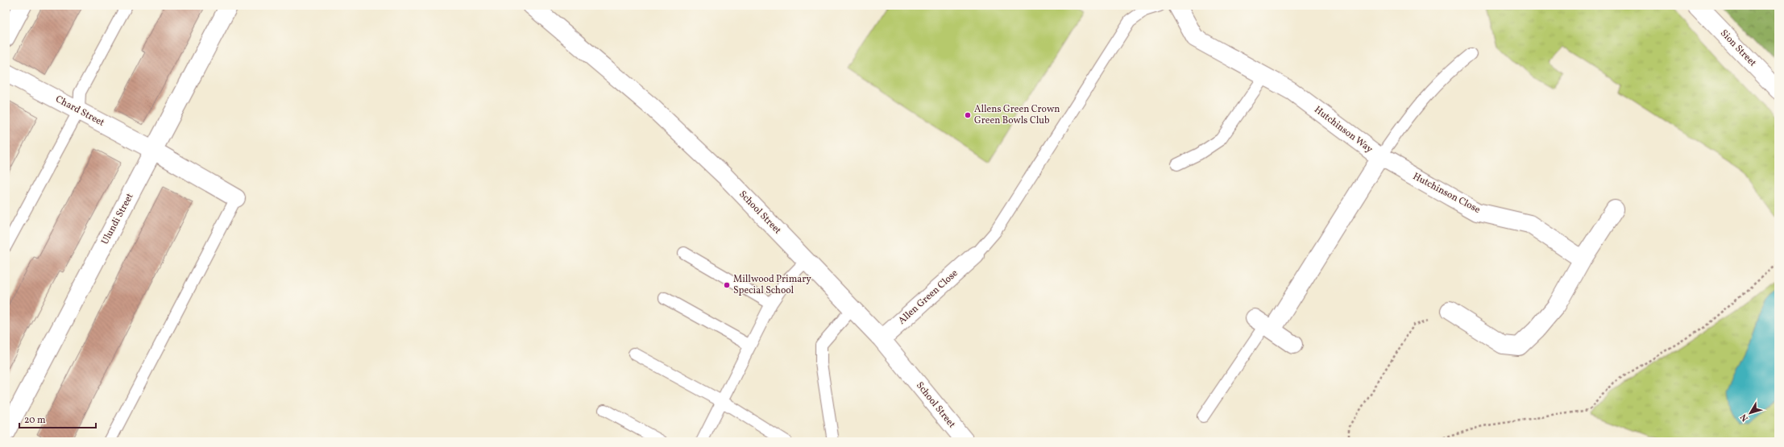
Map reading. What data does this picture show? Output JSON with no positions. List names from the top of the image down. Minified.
{"streets":{"street":["Sion Street","Chard Street","Hutchinson Way","Hutchinson Close","School Street","Ulundi Street","Allen Green Close"]},"crossings":[["Chard Street","Ulundi Street"],["Hutchinson Way","Hutchinson Close"],["School Street","Allen Green Close"]],"places":["Allens Green Crown Green Bowls Club","Millwood Primary Special School"],"scale_bar":"20 m","north":"bottom left"}
